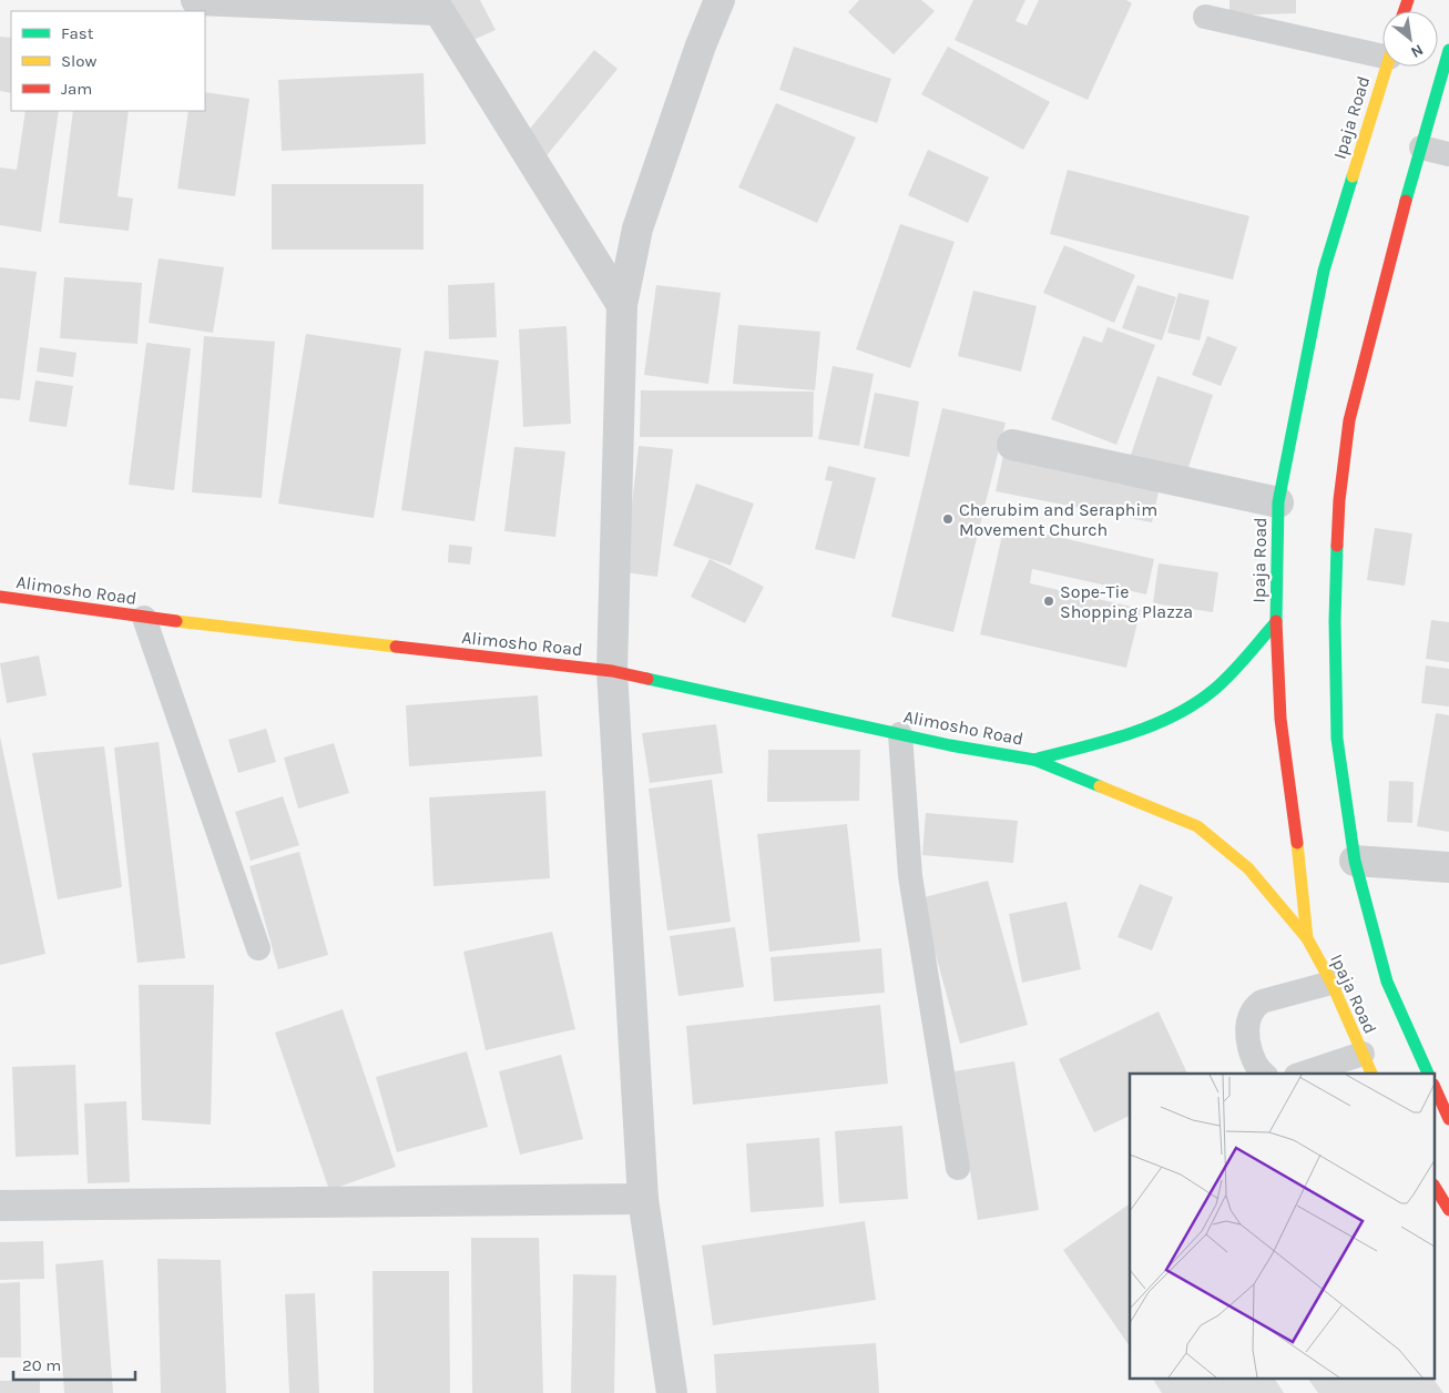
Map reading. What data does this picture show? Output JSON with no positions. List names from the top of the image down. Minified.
{"streets":{"main road":["Ipaja Road","Alimosho Road"]},"crossings":[["Ipaja Road","Alimosho Road"]],"places":["Cherubim and Seraphim Movement Church","Sope-Tie Shopping Plazza"],"legend":["Fast","Slow","Jam"],"scale_bar":"20 m","north":"bottom right"}
